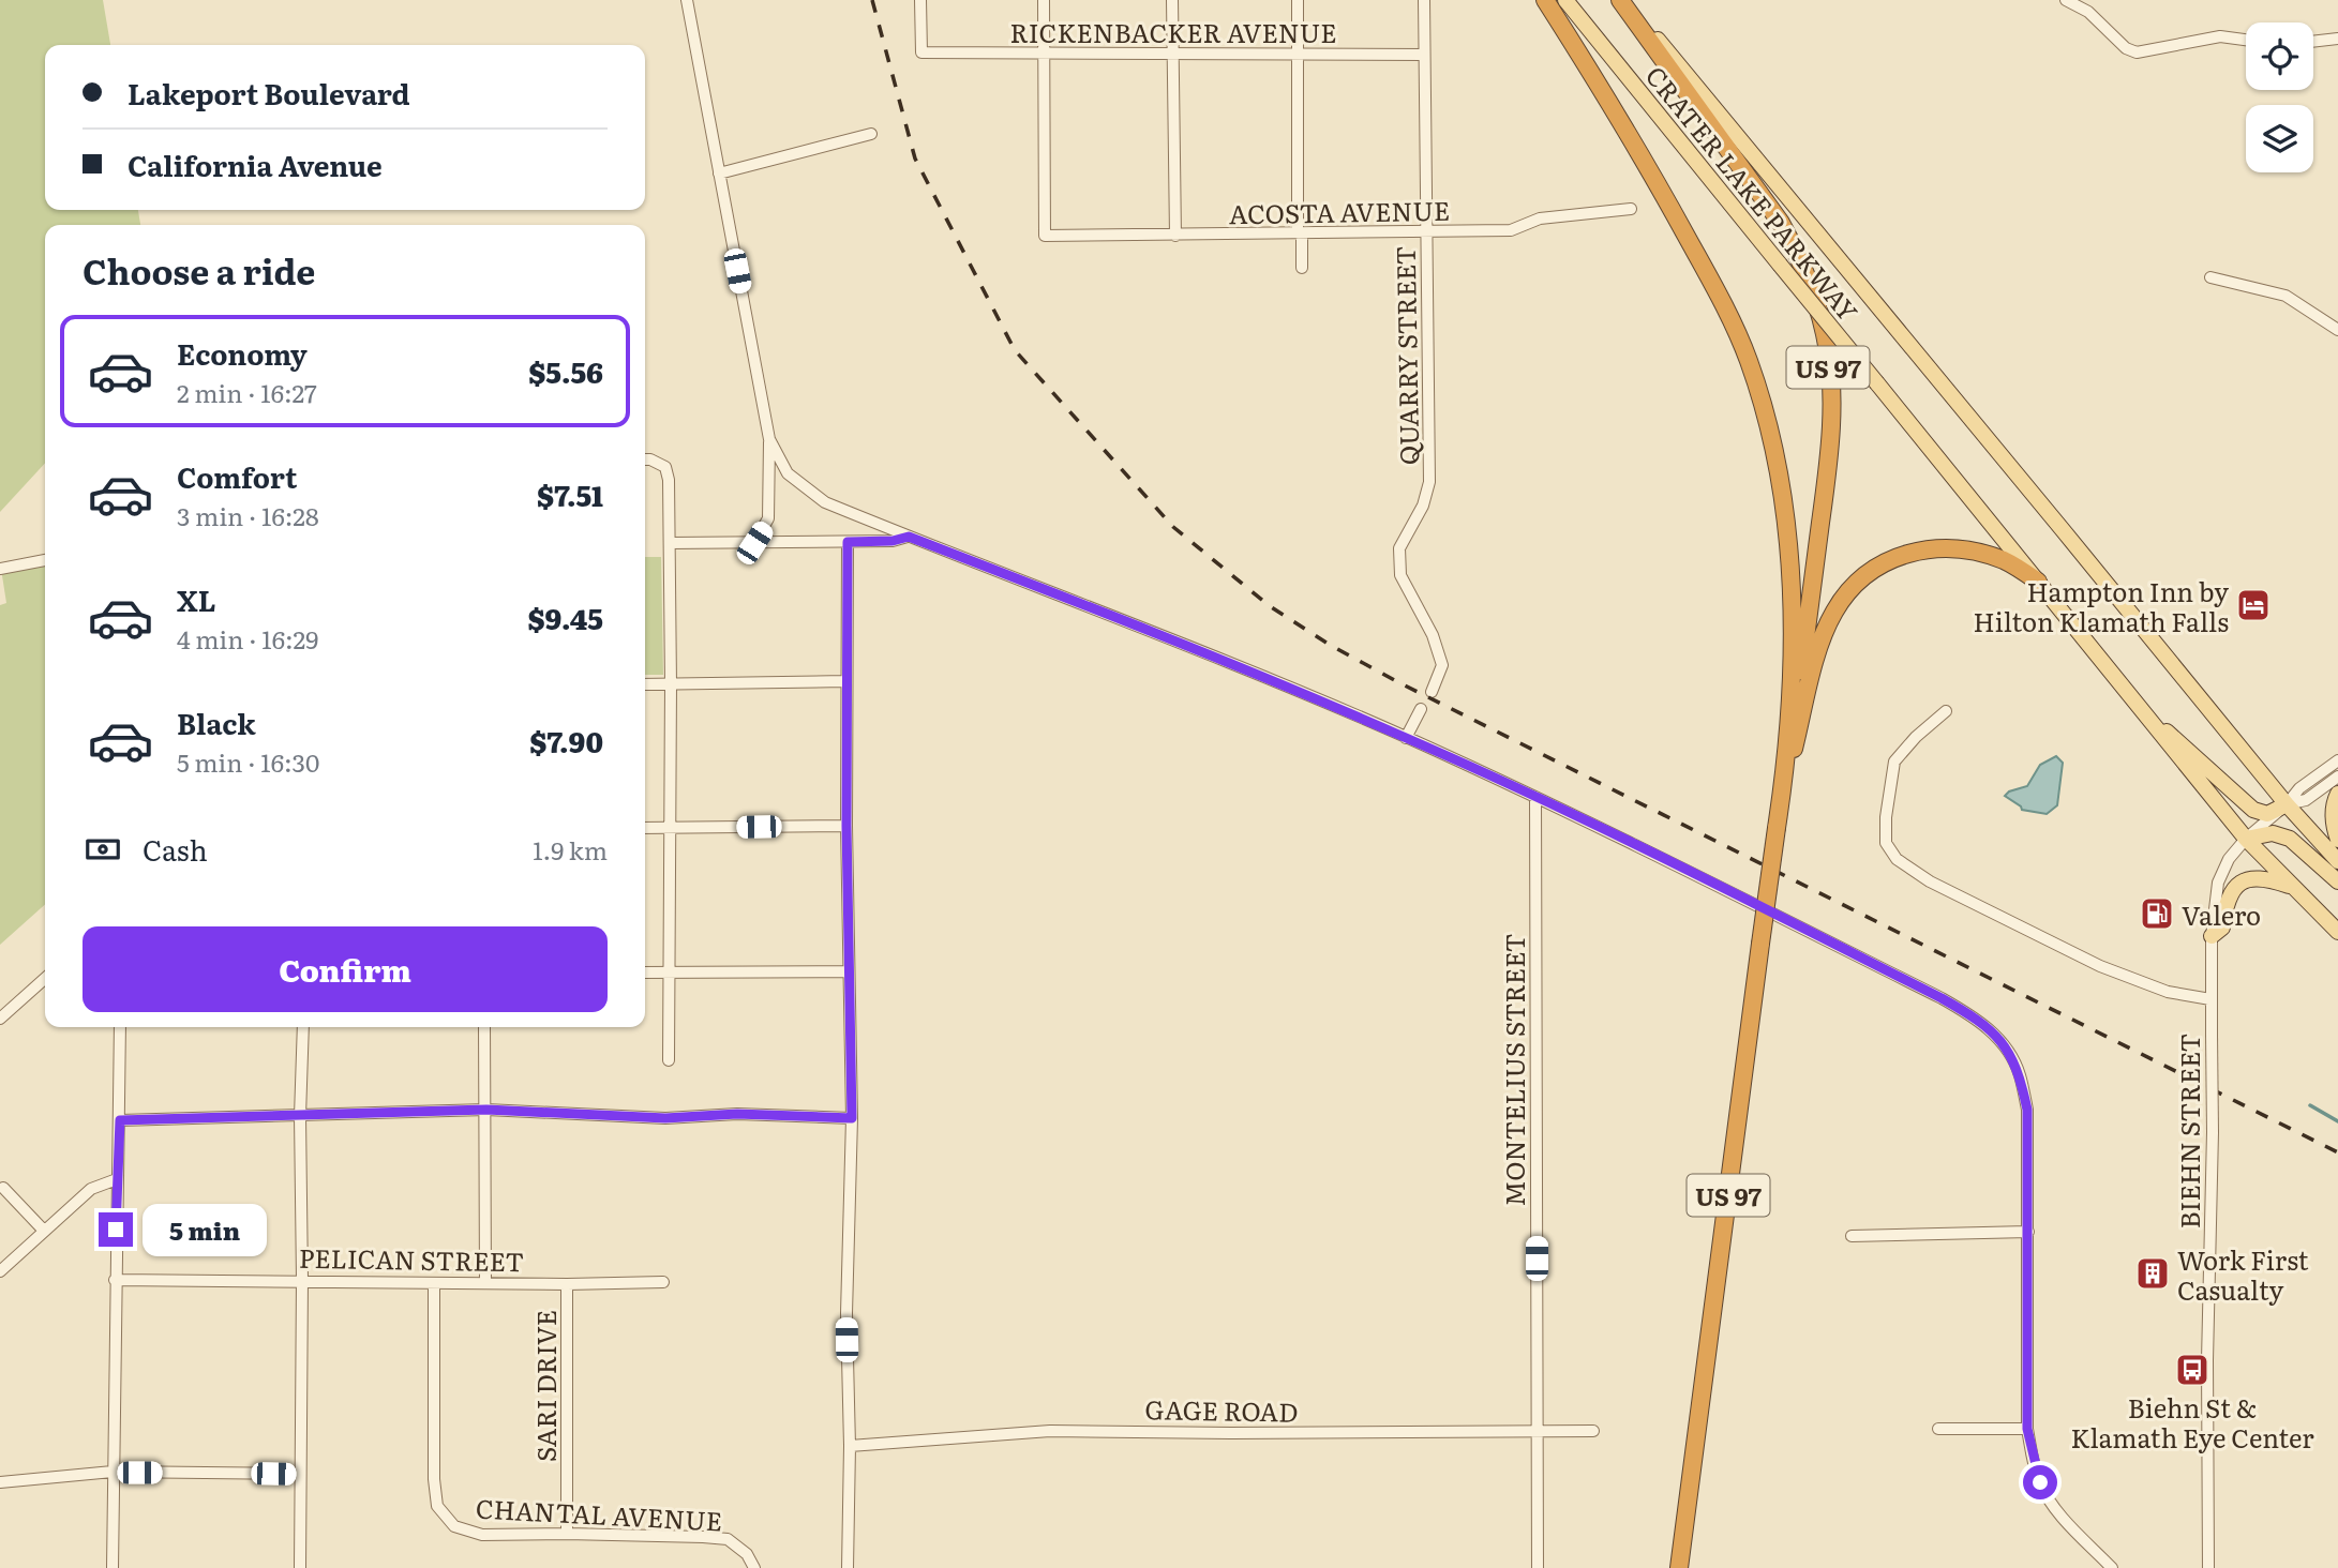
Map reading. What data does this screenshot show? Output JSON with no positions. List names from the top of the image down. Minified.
{"streets":{"highway":["US 97"],"main road":["CRATER LAKE PARKWAY"],"street":["RICKENBACKER AVENUE","ACOSTA AVENUE","QUARRY STREET","MONTELIUS STREET","BIEHN STREET","PELICAN STREET","SARI DRIVE","GAGE ROAD","CHANTAL AVENUE"]},"crossings":[["RICKENBACKER AVENUE","ACOSTA AVENUE"],["RICKENBACKER AVENUE","QUARRY STREET"],["CRATER LAKE PARKWAY","US 97"],["CRATER LAKE PARKWAY","BIEHN STREET"],["ACOSTA AVENUE","QUARRY STREET"],["MONTELIUS STREET","GAGE ROAD"],["PELICAN STREET","SARI DRIVE"],["PELICAN STREET","CHANTAL AVENUE"],["SARI DRIVE","CHANTAL AVENUE"]],"places":{"hotel":["Hampton Inn by Hilton Klamath Falls"],"fuel station":["Valero"],"building":["Work First Casualty"],"bus stop":["Biehn St & Klamath Eye Center"]},"page":{"banner":["Lakeport Boulevard","California Avenue"],"heading":"Choose a ride","list":[{"name":"Economy","note":"2 min · 16:27","value":"$5.56"},{"name":"Comfort","note":"3 min · 16:28","value":"$7.51"},{"name":"XL","note":"4 min · 16:29","value":"$9.45"},{"name":"Black","note":"5 min · 16:30","value":"$7.90"}],"pay":["Cash","1.9 km"],"buttons":"Confirm","bubble":"5 min"}}
